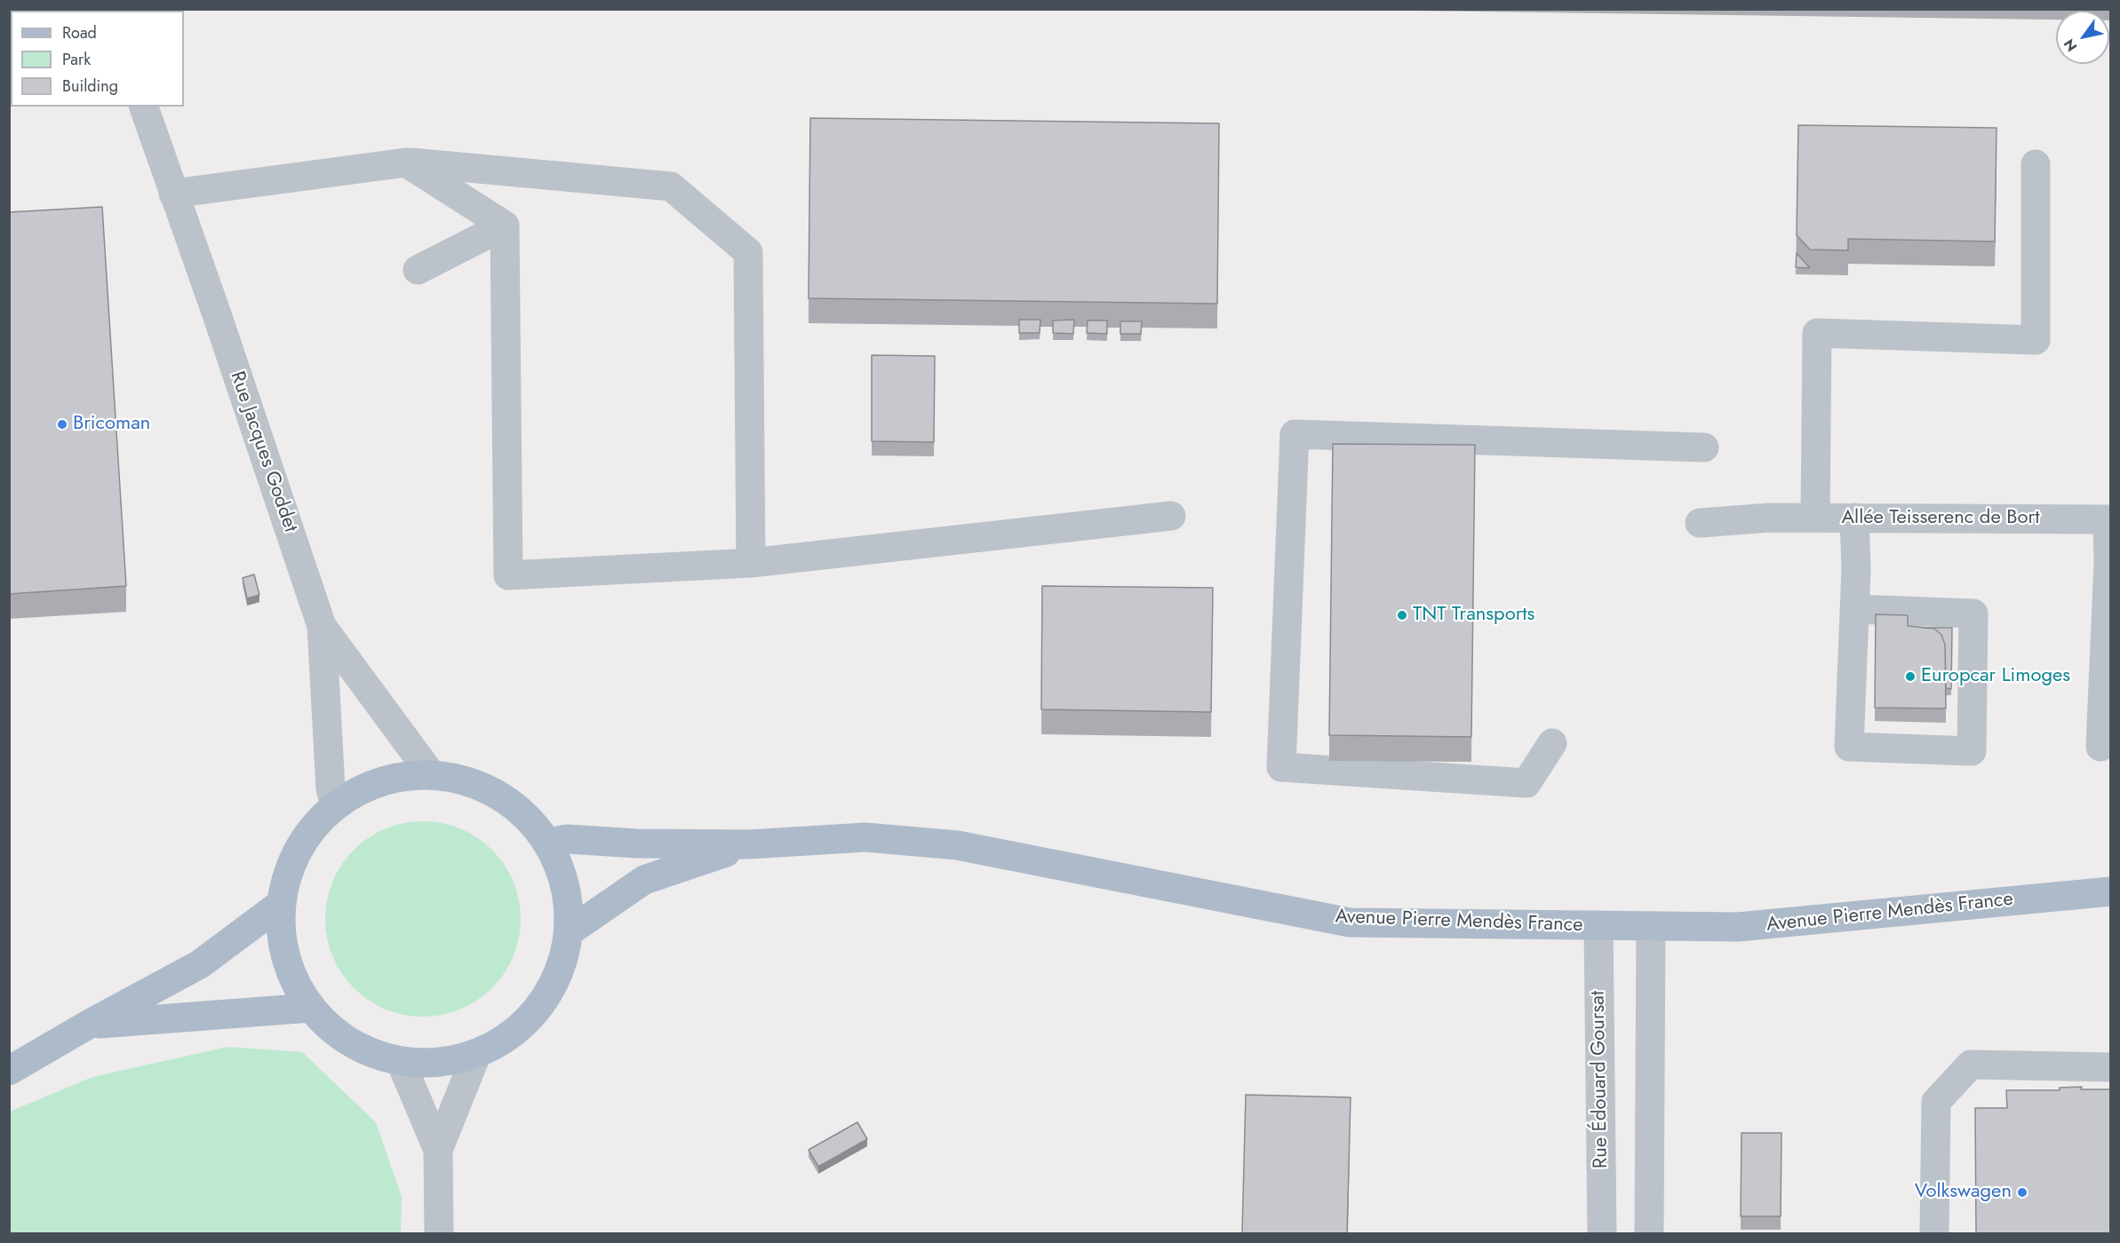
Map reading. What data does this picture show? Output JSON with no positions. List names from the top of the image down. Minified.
{"streets":{"main road":["Avenue Pierre Mendès France"],"street":["Rue Jacques Goddet","Allée Teisserenc de Bort","Rue Édouard Goursat"]},"crossings":[["Avenue Pierre Mendès France","Rue Édouard Goursat"]],"places":["Bricoman","TNT Transports","Europcar Limoges","Volkswagen"],"legend":["Road","Park","Building"],"north":"bottom left"}
